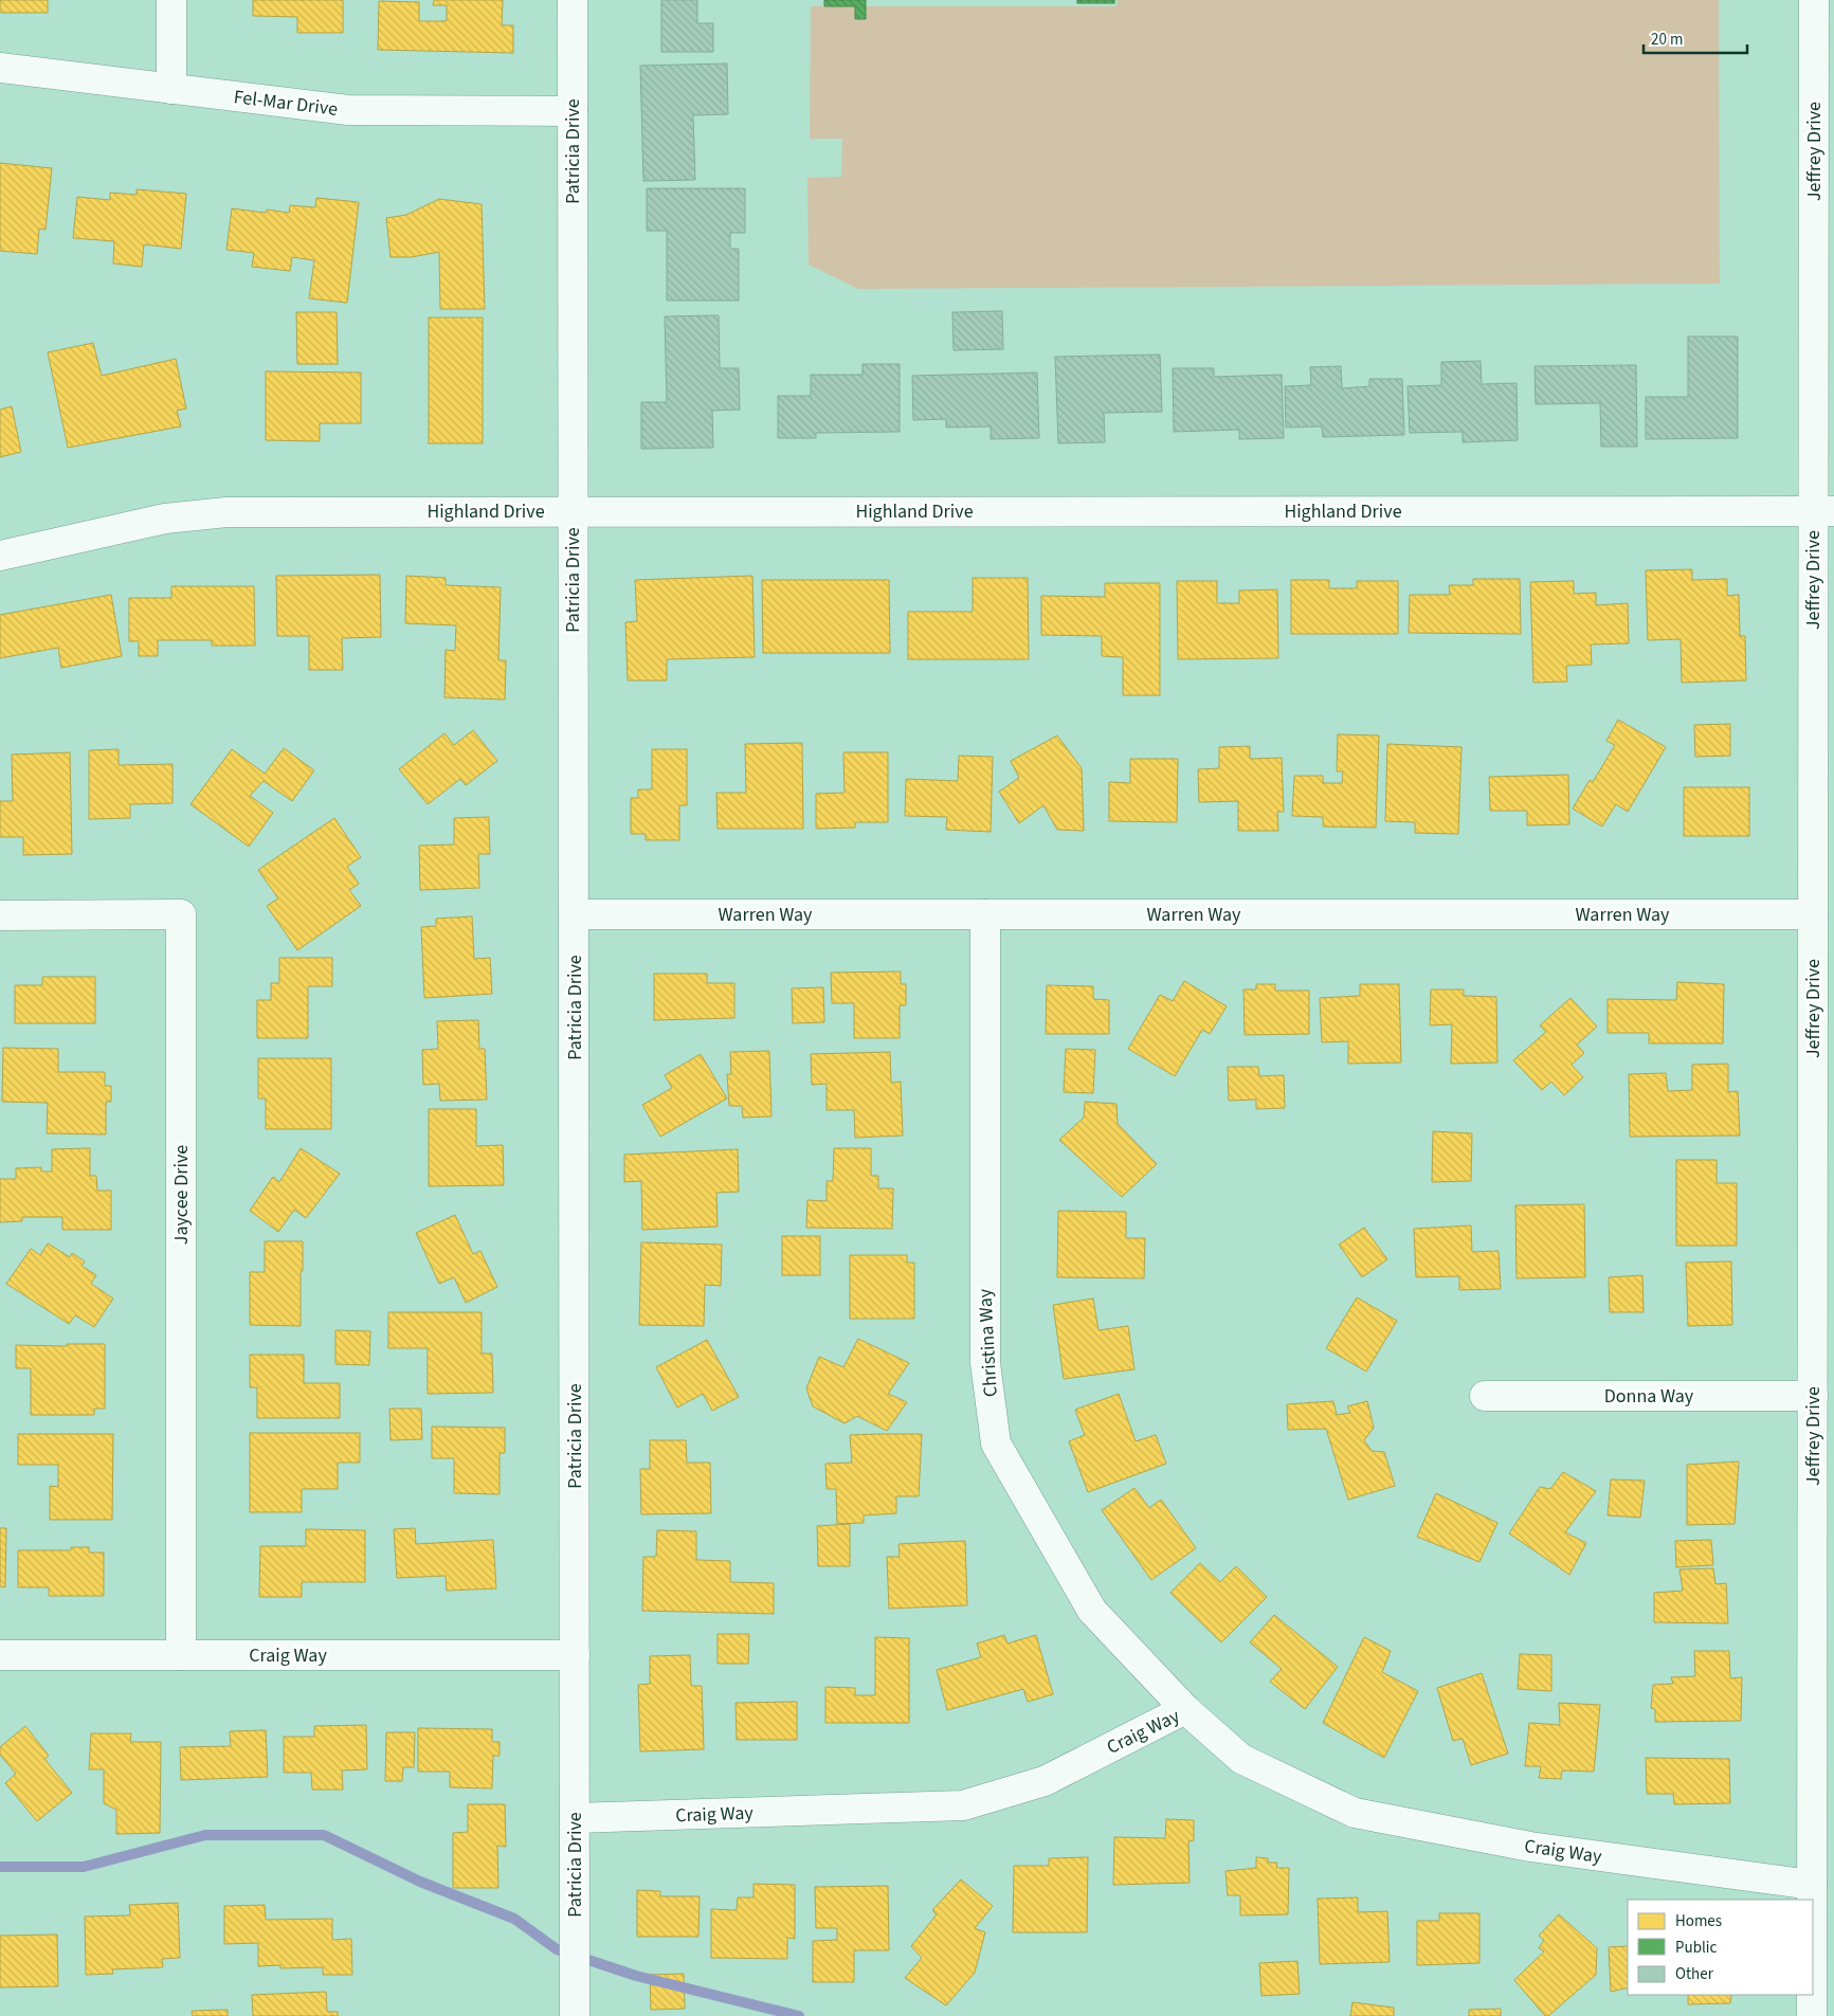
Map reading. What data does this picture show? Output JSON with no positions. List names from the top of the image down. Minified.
{"streets":{"street":["Fel-Mar Drive","Patricia Drive","Jeffrey Drive","Highland Drive","Warren Way","Jaycee Drive","Christina Way","Donna Way","Craig Way"]},"crossings":[["Fel-Mar Drive","Patricia Drive"],["Patricia Drive","Highland Drive"],["Patricia Drive","Warren Way"],["Patricia Drive","Craig Way"],["Jeffrey Drive","Highland Drive"],["Jeffrey Drive","Warren Way"],["Jeffrey Drive","Donna Way"],["Jeffrey Drive","Craig Way"],["Warren Way","Christina Way"],["Jaycee Drive","Craig Way"],["Christina Way","Craig Way"]],"legend":["Homes","Public","Other"],"scale_bar":"20 m"}
